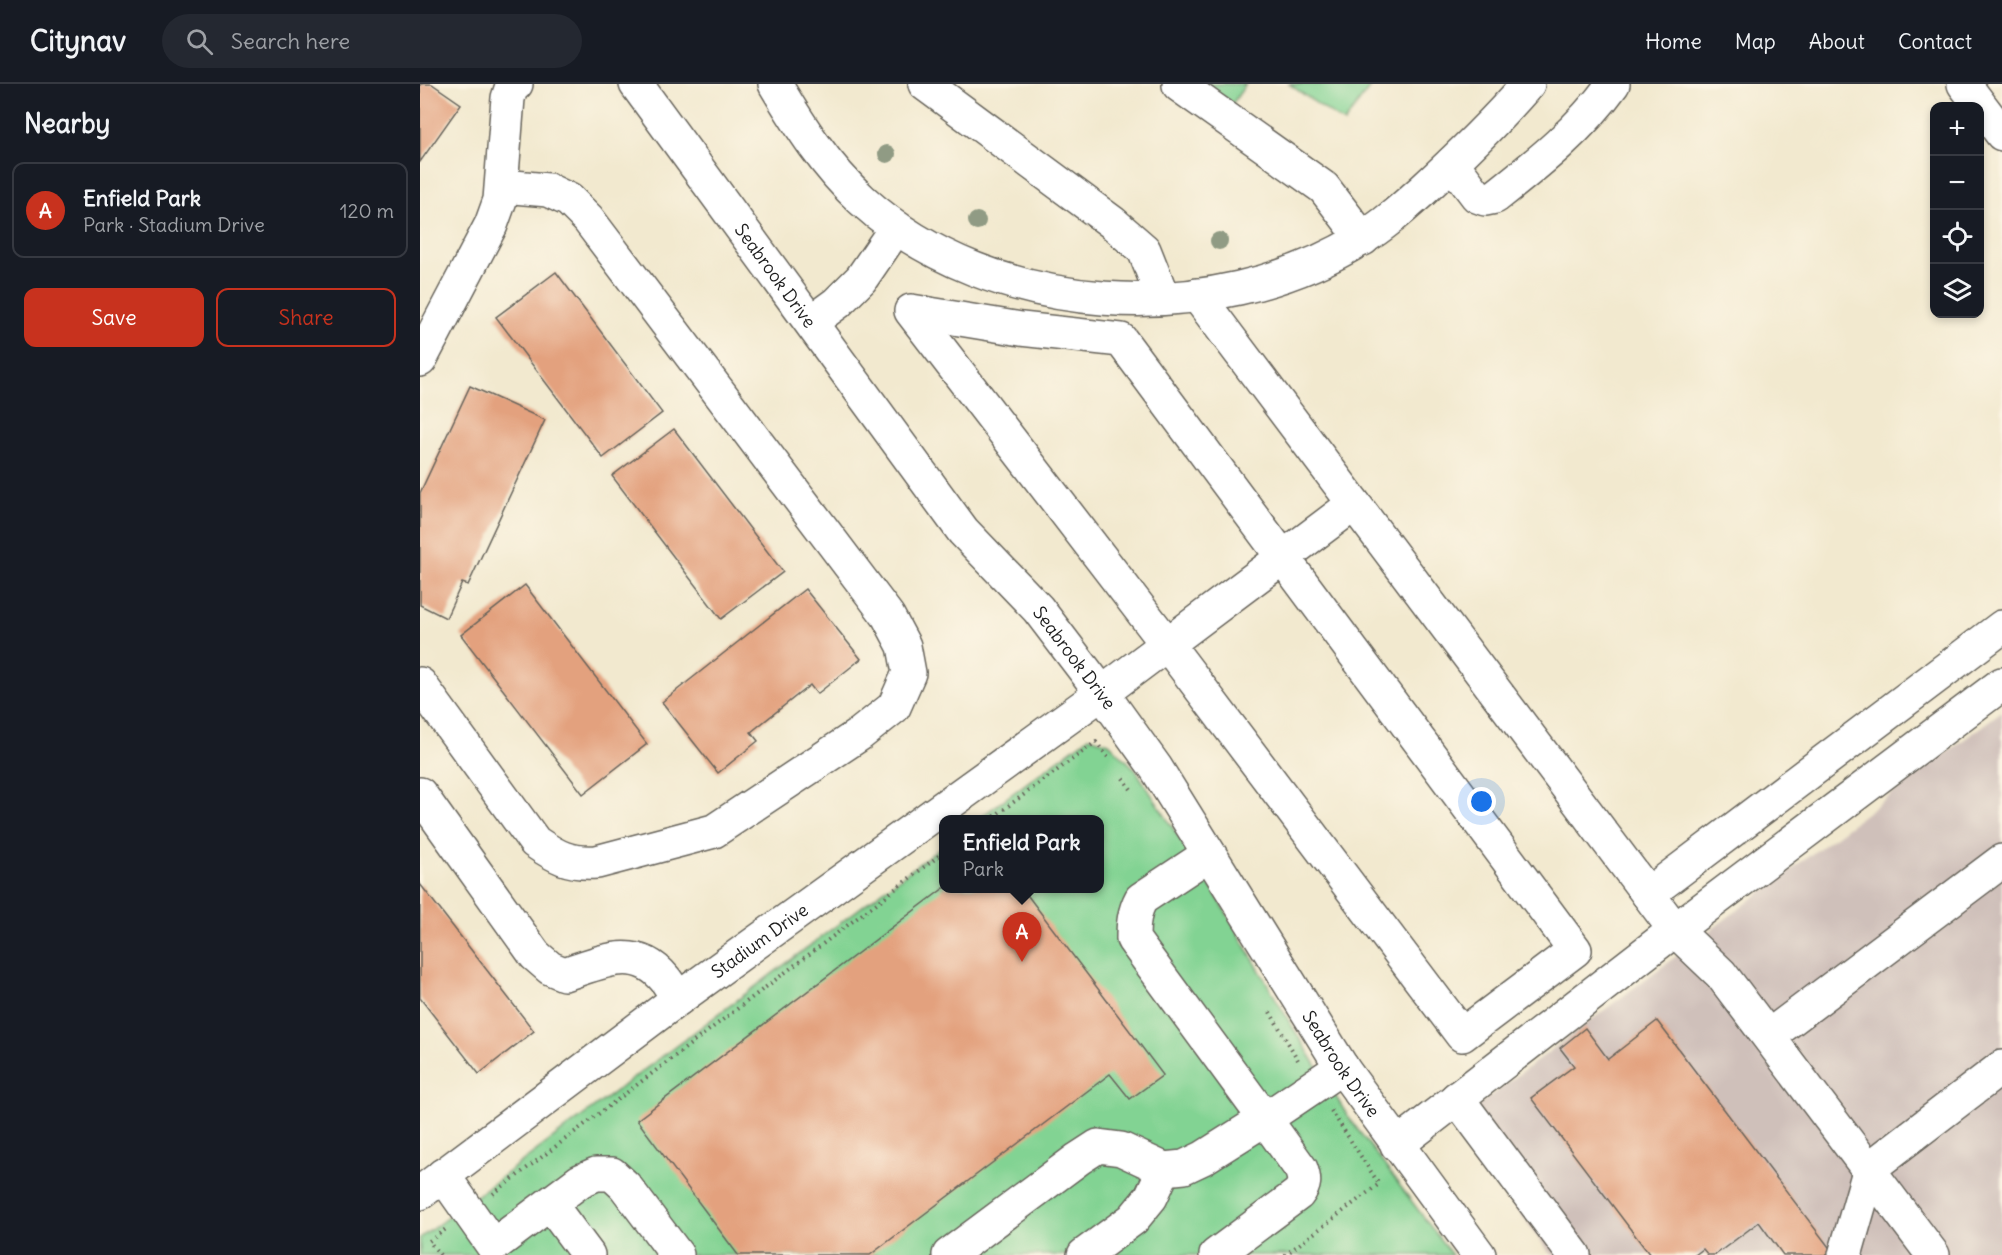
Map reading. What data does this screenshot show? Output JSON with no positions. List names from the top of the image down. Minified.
{"streets":{"street":["Seabrook Drive","Stadium Drive"]},"crossings":[["Seabrook Drive","Stadium Drive"]],"page":{"header":"Citynav","search":"Search here","nav":["Home","Map","About","Contact"],"heading":"Nearby","map_buttons":["+","−"],"list":[{"mark":"A","name":"Enfield Park","note":"Park · Stadium Drive","value":"120 m"}],"buttons":["Save","Share"],"popup":["Enfield Park","Park"],"pins":"A"}}
